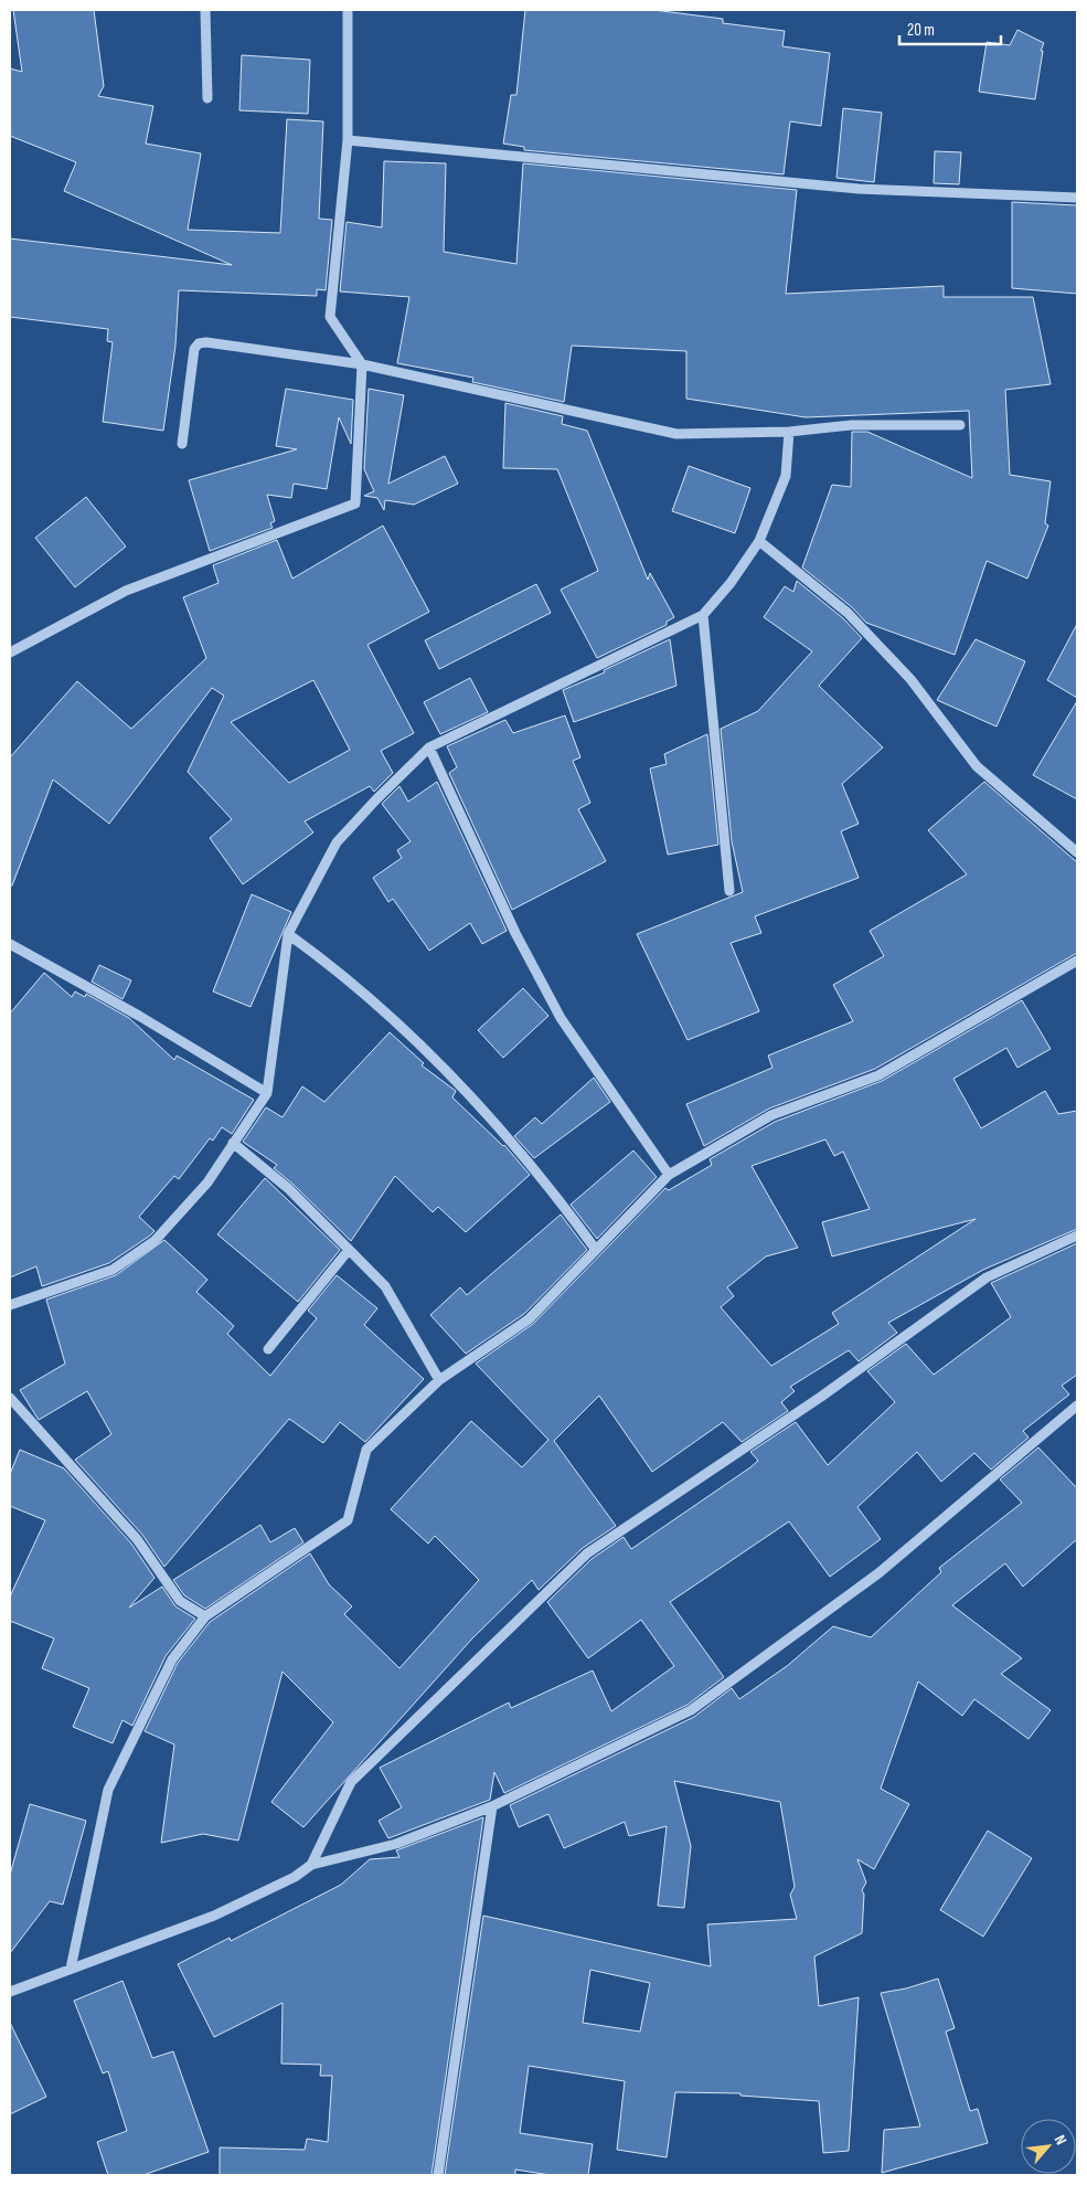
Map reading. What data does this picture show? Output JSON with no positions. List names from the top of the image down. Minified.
{"scale_bar":"20 m","north":"top right"}
